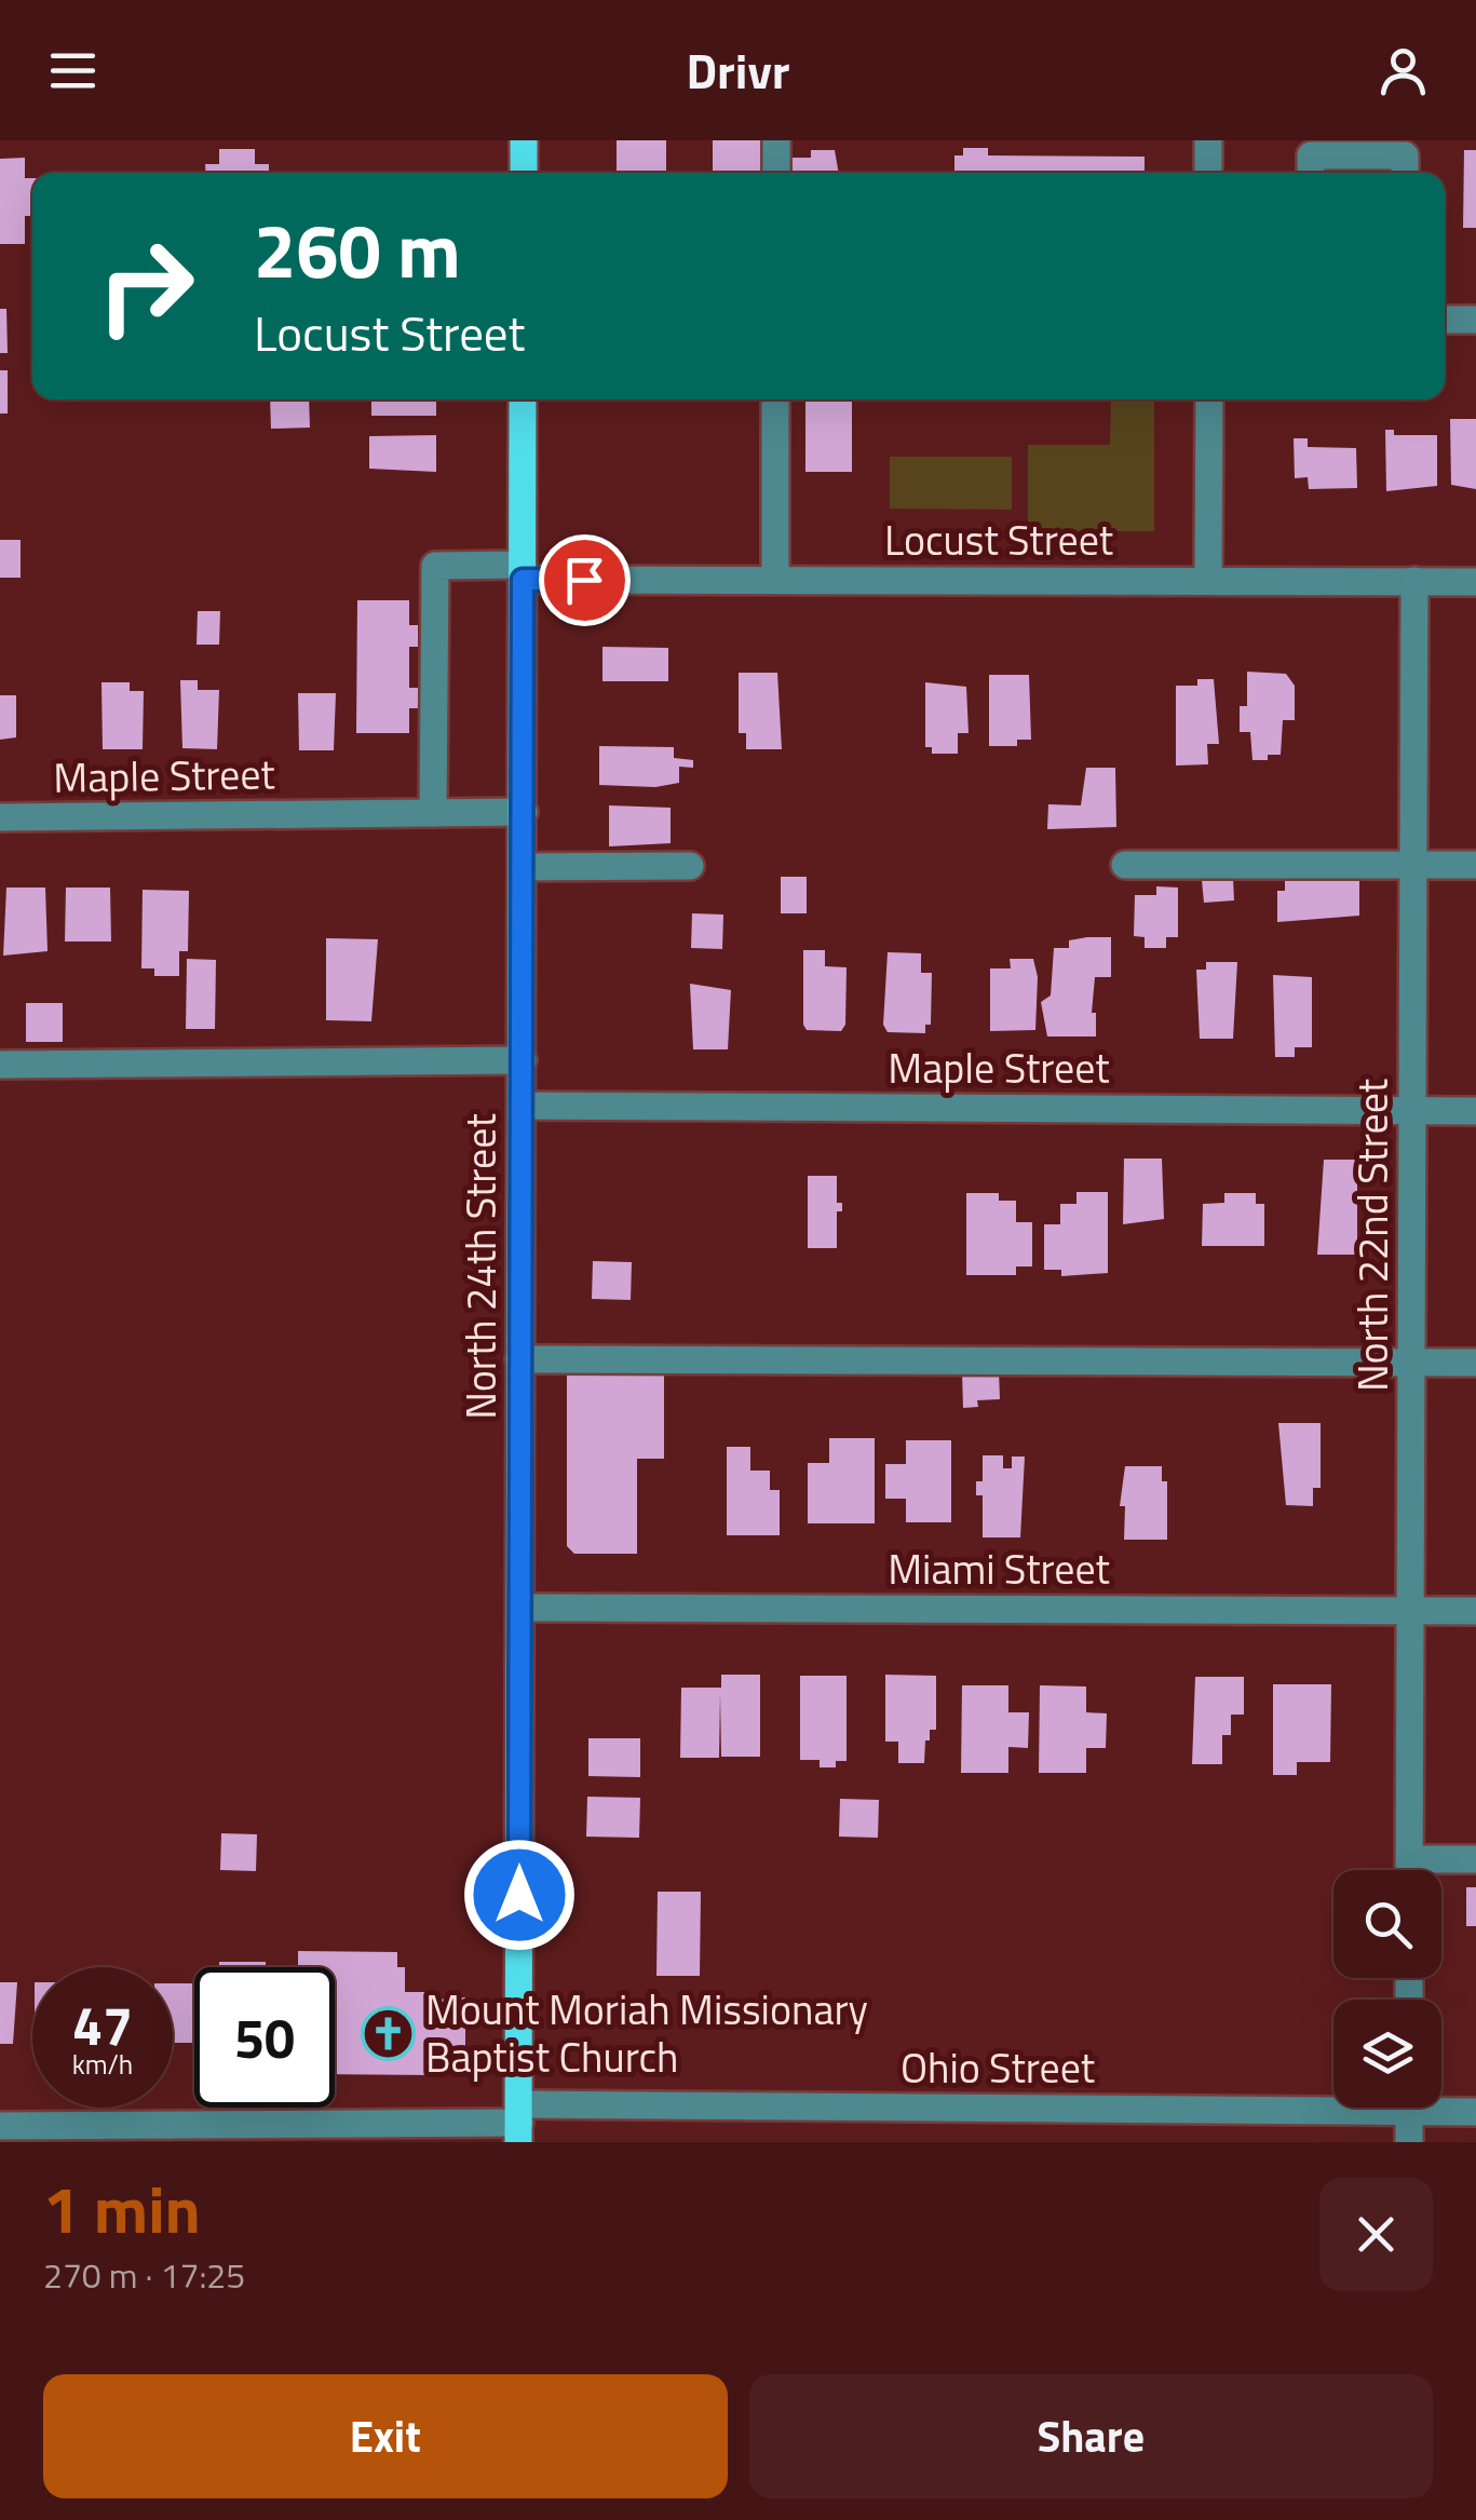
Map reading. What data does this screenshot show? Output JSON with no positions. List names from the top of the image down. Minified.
{"streets":{"main road":["North 24th Street"],"street":["Locust Street","Maple Street","North 22nd Street","Miami Street","Ohio Street"]},"crossings":[["Locust Street","Maple Street"],["Locust Street","North 22nd Street"],["Locust Street","North 24th Street"],["Maple Street","North 22nd Street"],["Maple Street","North 24th Street"],["North 22nd Street","Miami Street"],["North 24th Street","Miami Street"],["North 24th Street","Ohio Street"]],"places":{"church":["Mount Moriah Missionary Baptist Church"]},"page":{"header":"Drivr","turn":["260 m","Locust Street"],"speed":"47 km/h","limit":"50","heading":["1 min","270 m · 17:25"],"buttons":["Exit","Share"]}}
